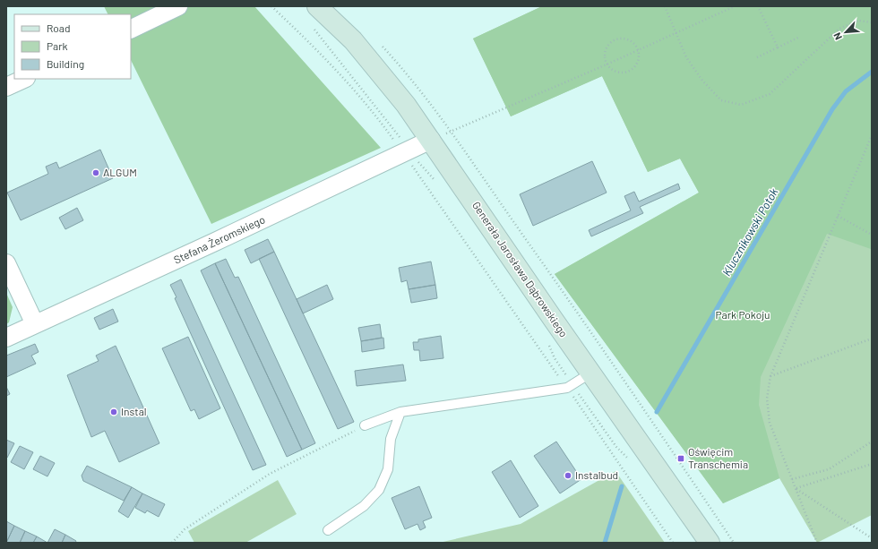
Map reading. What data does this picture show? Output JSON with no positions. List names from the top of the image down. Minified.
{"streets":{"street":["Stefana Żeromskiego","Generała Jarosława Dąbrowskiego"]},"crossings":[["Stefana Żeromskiego","Generała Jarosława Dąbrowskiego"]],"water":["Klucznikowski Potok"],"parks":["Park Pokoju"],"places":{"other":["ALGUM","Instal","Instalbud"],"transit":["Oświęcim Transchemia"]},"legend":["Road","Park","Building"],"north":"bottom left"}
